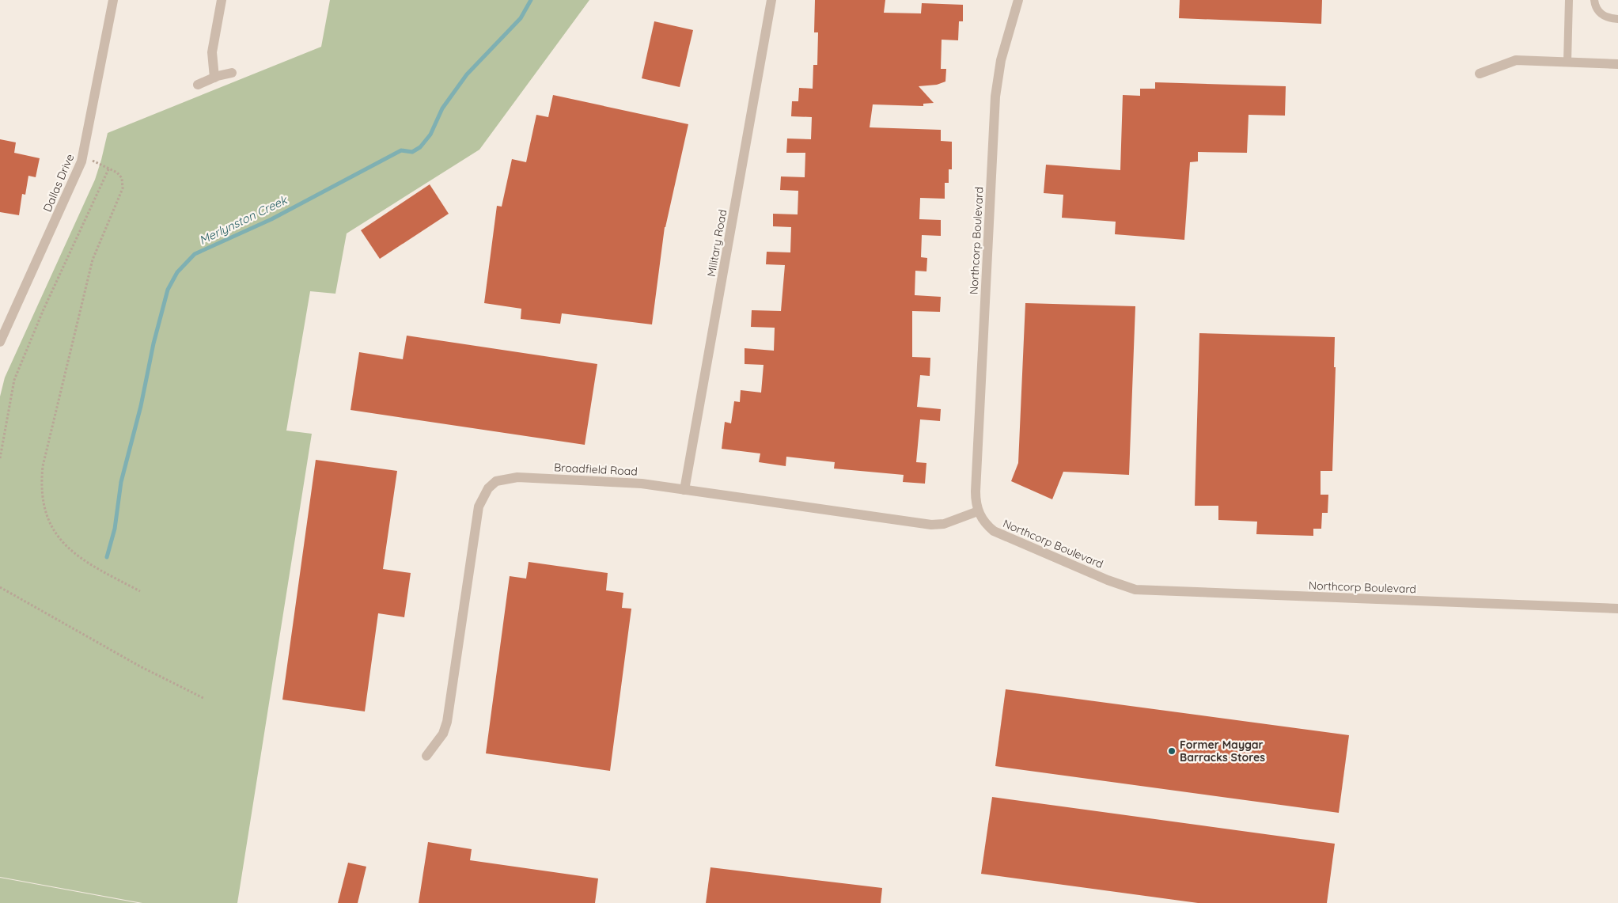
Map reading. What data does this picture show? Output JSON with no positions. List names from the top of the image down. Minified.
{"streets":{"street":["Dallas Drive","Northcorp Boulevard","Military Road","Broadfield Road"]},"crossings":[["Northcorp Boulevard","Broadfield Road"],["Military Road","Broadfield Road"]],"water":["Merlynston Creek"],"places":["Former Maygar Barracks Stores"]}
